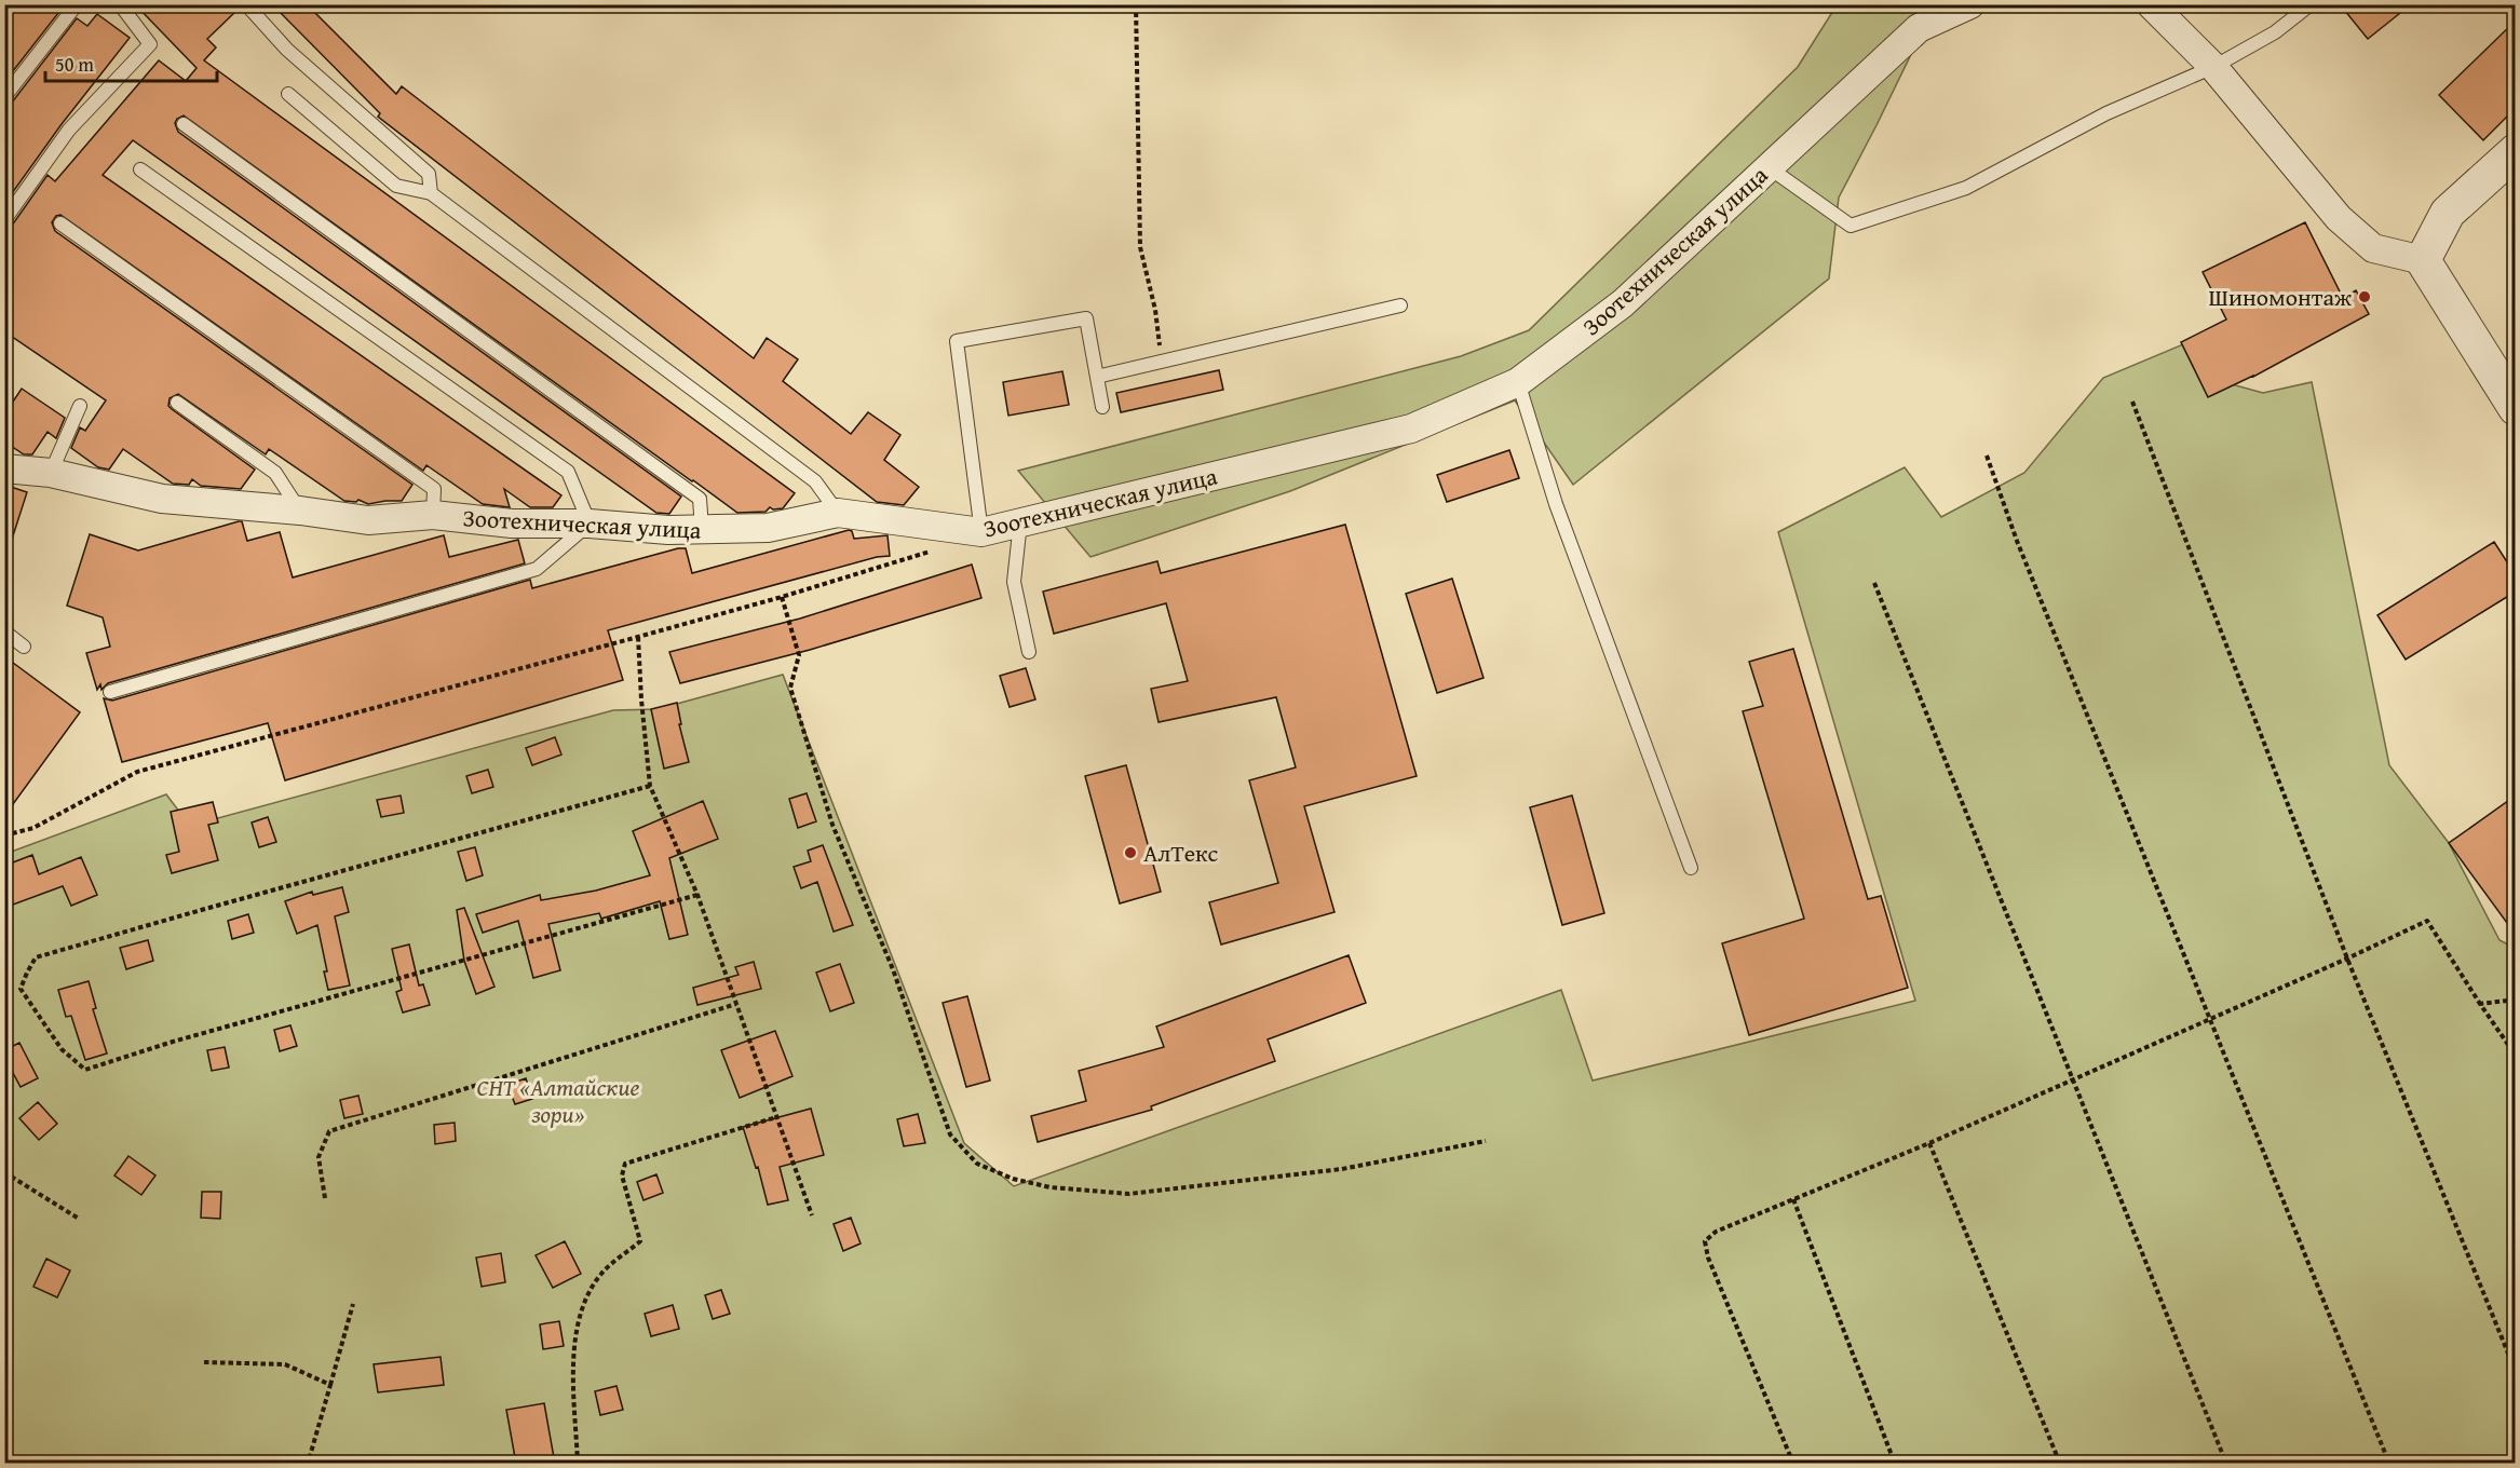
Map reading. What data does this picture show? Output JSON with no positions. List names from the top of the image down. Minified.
{"streets":{"street":["Зоотехническая улица"]},"parks":["СНТ «Алтайские зори»"],"places":["Шиномонтаж","АлТекс"],"scale_bar":"50 m"}
